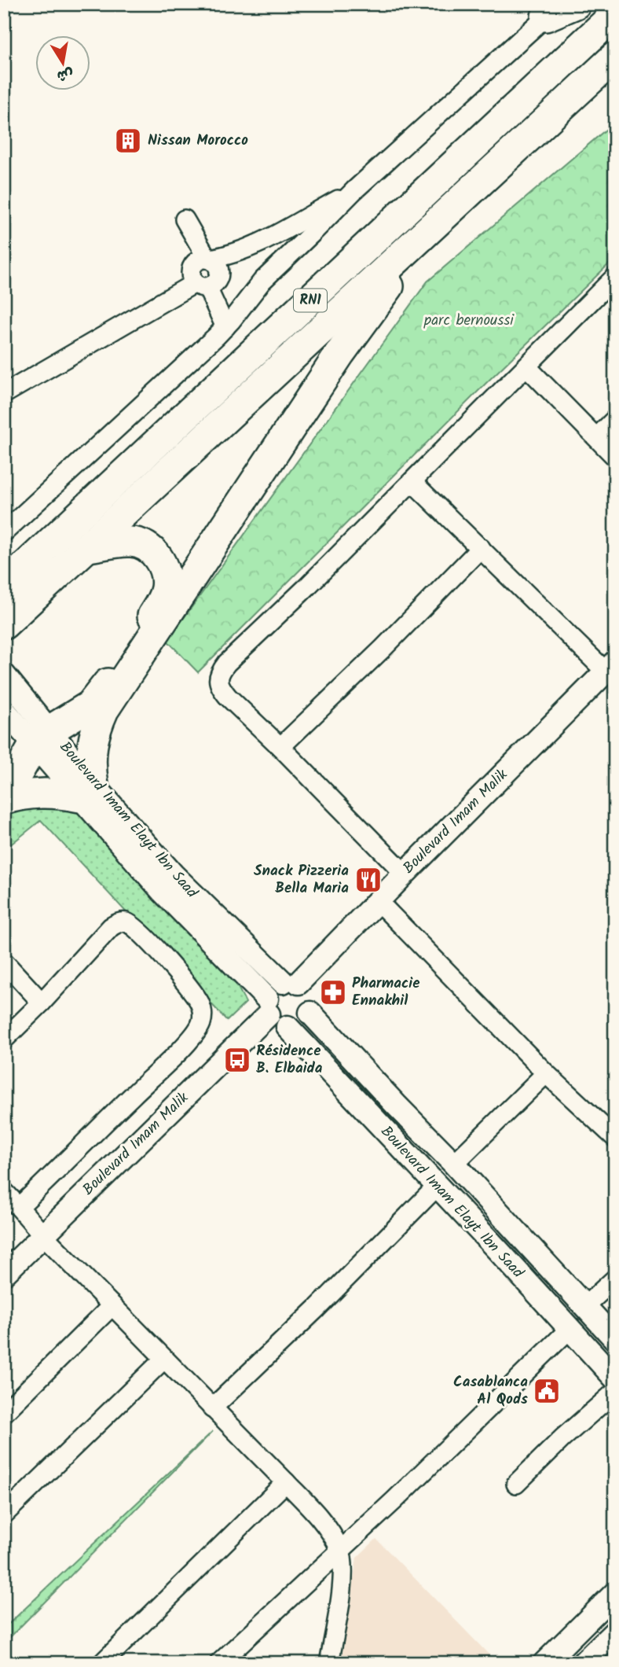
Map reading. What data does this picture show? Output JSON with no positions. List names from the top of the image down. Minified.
{"streets":{"highway":["RN1"],"street":["Boulevard Imam Elayt Ibn Saad","Boulevard Imam Malik"]},"crossings":[["Boulevard Imam Elayt Ibn Saad","Boulevard Imam Malik"]],"parks":["parc bernoussi"],"places":{"building":["Nissan Morocco"],"restaurant":["Snack Pizzeria Bella Maria"],"pharmacy":["Pharmacie Ennakhil"],"bus stop":["Résidence B. Elbaida"],"public building":["Casablanca Al Qods"]},"north":"bottom"}
